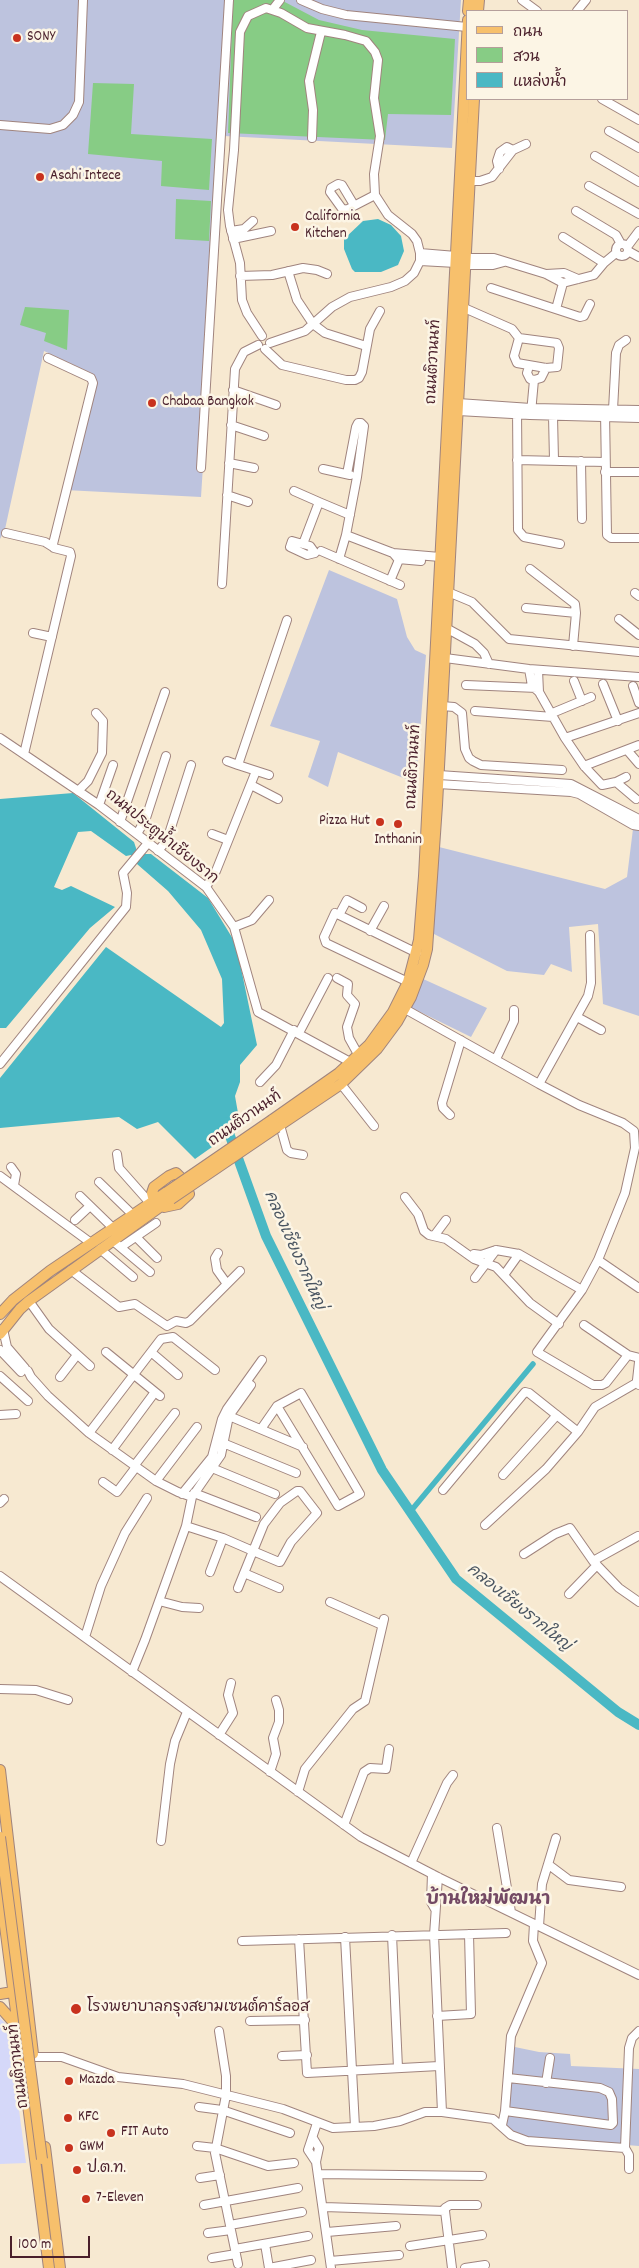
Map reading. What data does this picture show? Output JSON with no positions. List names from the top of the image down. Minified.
{"streets":{"main road":["ถนนติวานนท์"],"street":["ถนนประตูน้ำเชียงราก"]},"crossings":[["ถนนติวานนท์","ถนนประตูน้ำเชียงราก"]],"districts":["บ้านใหม่พัฒนา"],"water":["คลองเชียงรากใหญ่"],"places":["SONY","Asahi Intece","California Kitchen","Chabaa Bangkok","Pizza Hut","Inthanin","โรงพยาบาลกรุงสยามเซนต์คาร์ลอส","Mazda","KFC","FIT Auto","GWM","ป.ต.ท.","7-Eleven"],"legend":["ถนน","สวน","แหล่งน้ำ"],"scale_bar":"100 m"}
